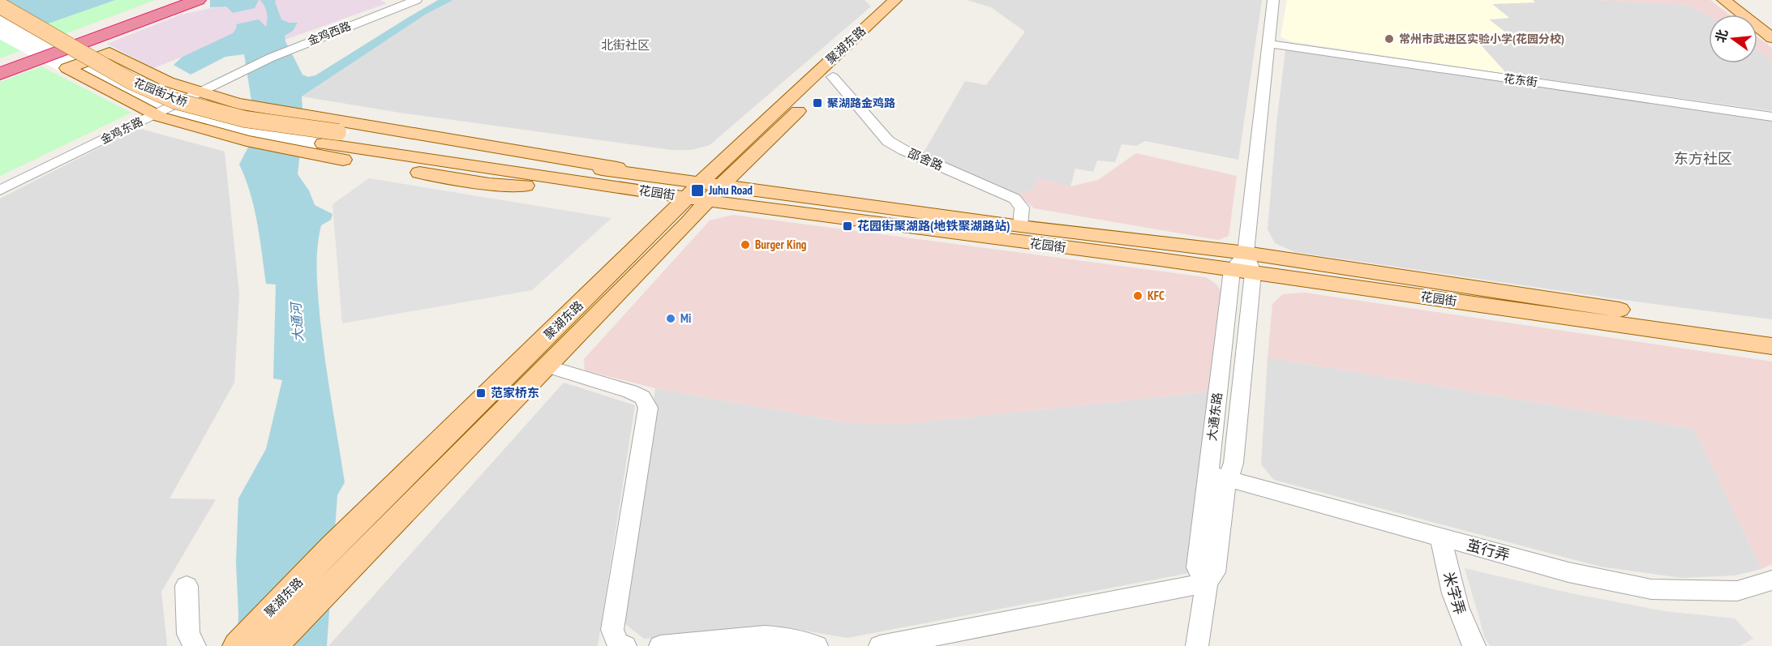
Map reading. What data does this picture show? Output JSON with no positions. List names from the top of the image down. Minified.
{"streets":{"main road":["聚湖东路","花园街大桥","花园街"],"street":["金鸡西路","花东街","金鸡东路","邵舍路","大通东路","茧行弄","米字弄"]},"crossings":[["金鸡西路","金鸡东路"],["聚湖东路","邵舍路"],["聚湖东路","花园街"],["花东街","大通东路"],["花园街大桥","花园街"],["邵舍路","花园街"],["花园街","大通东路"],["大通东路","茧行弄"],["茧行弄","米字弄"]],"districts":["北街社区","东方社区"],"water":["大通河"],"places":{"other":["常州市武进区实验小学(花园分校)","Burger King","KFC","Mi"],"transit":["聚湖路金鸡路","Juhu Road","花园街聚湖路(地铁聚湖路站)","范家桥东"]},"north":"left"}
